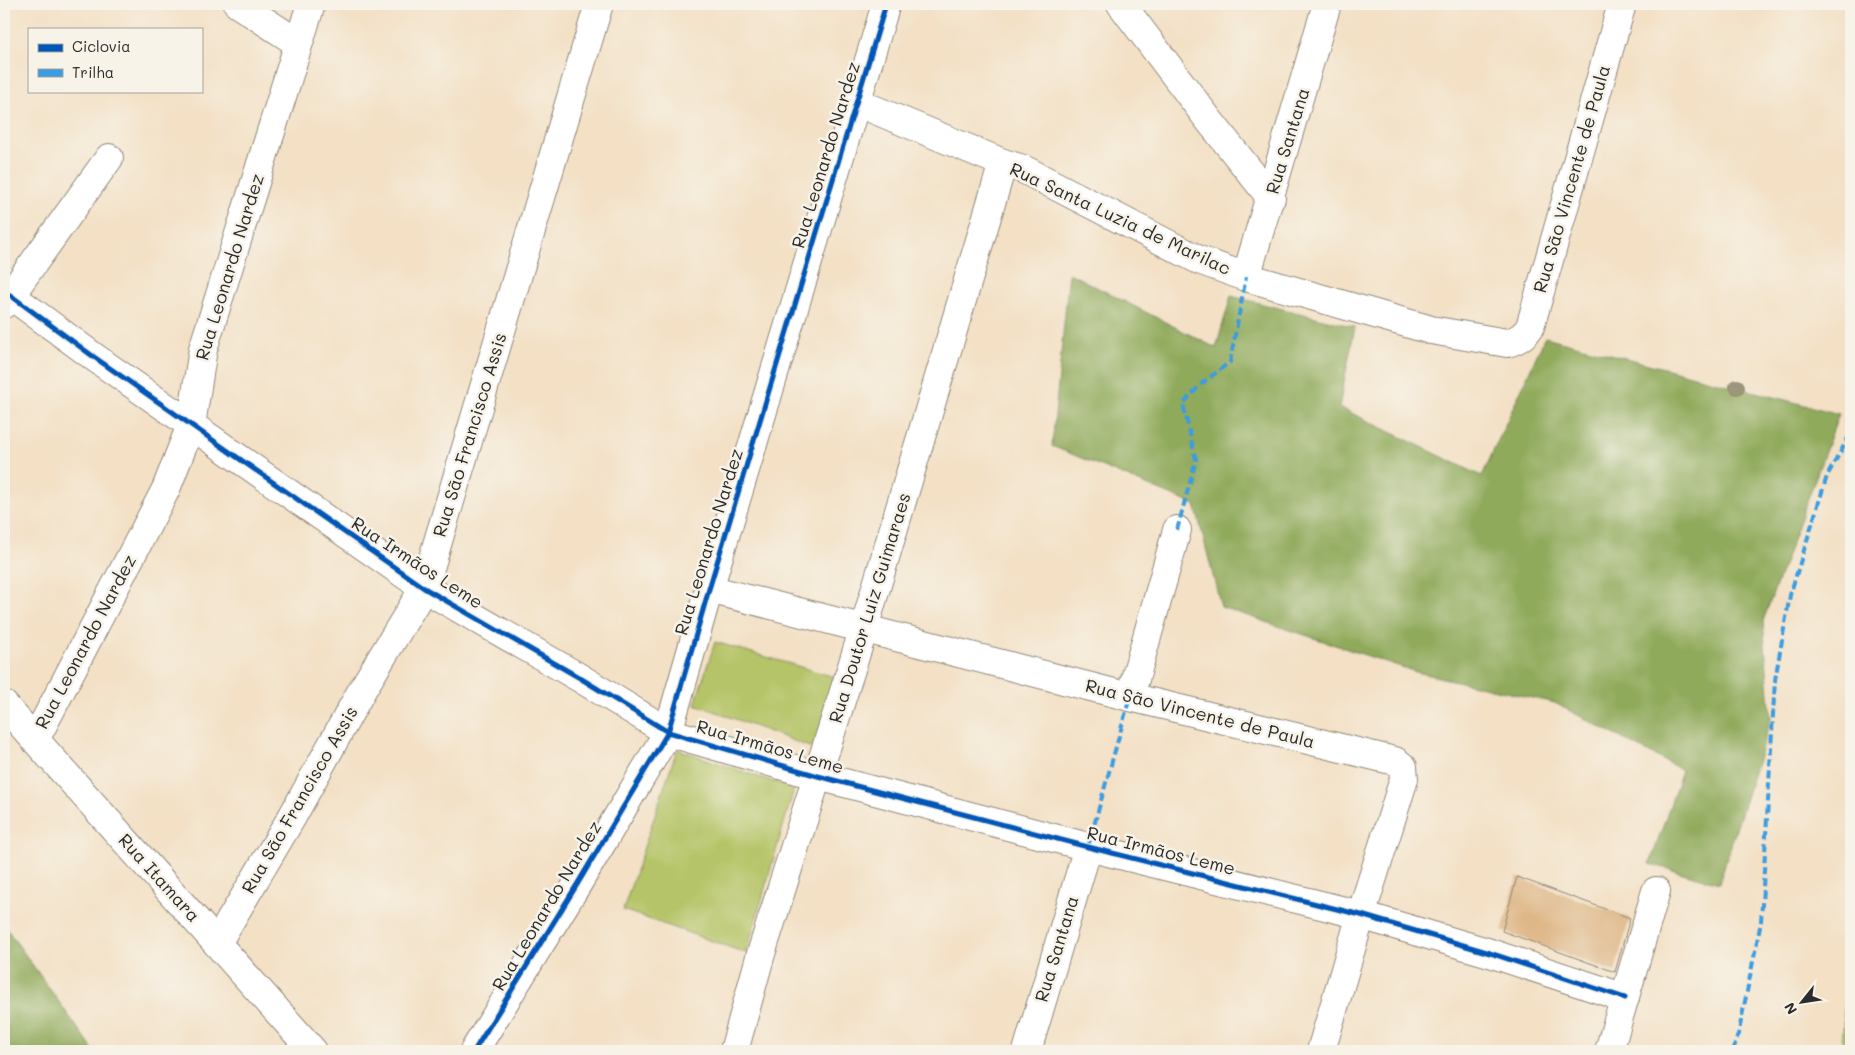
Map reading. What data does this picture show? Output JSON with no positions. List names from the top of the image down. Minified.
{"streets":{"street":["Rua Santana","Rua Leonardo Nardez","Rua São Vincente de Paula","Rua Santa Luzia de Marilac","Rua São Francisco Assis","Rua Irmãos Leme","Rua Doutor Luiz Guimaraes","Rua Itamara"]},"crossings":[["Rua Santana","Rua Santa Luzia de Marilac"],["Rua Santana","Rua Irmãos Leme"],["Rua Leonardo Nardez","Rua São Vincente de Paula"],["Rua Leonardo Nardez","Rua Santa Luzia de Marilac"],["Rua Leonardo Nardez","Rua Irmãos Leme"],["Rua Leonardo Nardez","Rua Itamara"],["Rua São Vincente de Paula","Rua Santa Luzia de Marilac"],["Rua São Vincente de Paula","Rua Irmãos Leme"],["Rua São Vincente de Paula","Rua Doutor Luiz Guimaraes"],["Rua Santa Luzia de Marilac","Rua Doutor Luiz Guimaraes"],["Rua São Francisco Assis","Rua Irmãos Leme"],["Rua São Francisco Assis","Rua Itamara"],["Rua Irmãos Leme","Rua Doutor Luiz Guimaraes"]],"legend":["Ciclovia","Trilha"],"north":"bottom left"}
